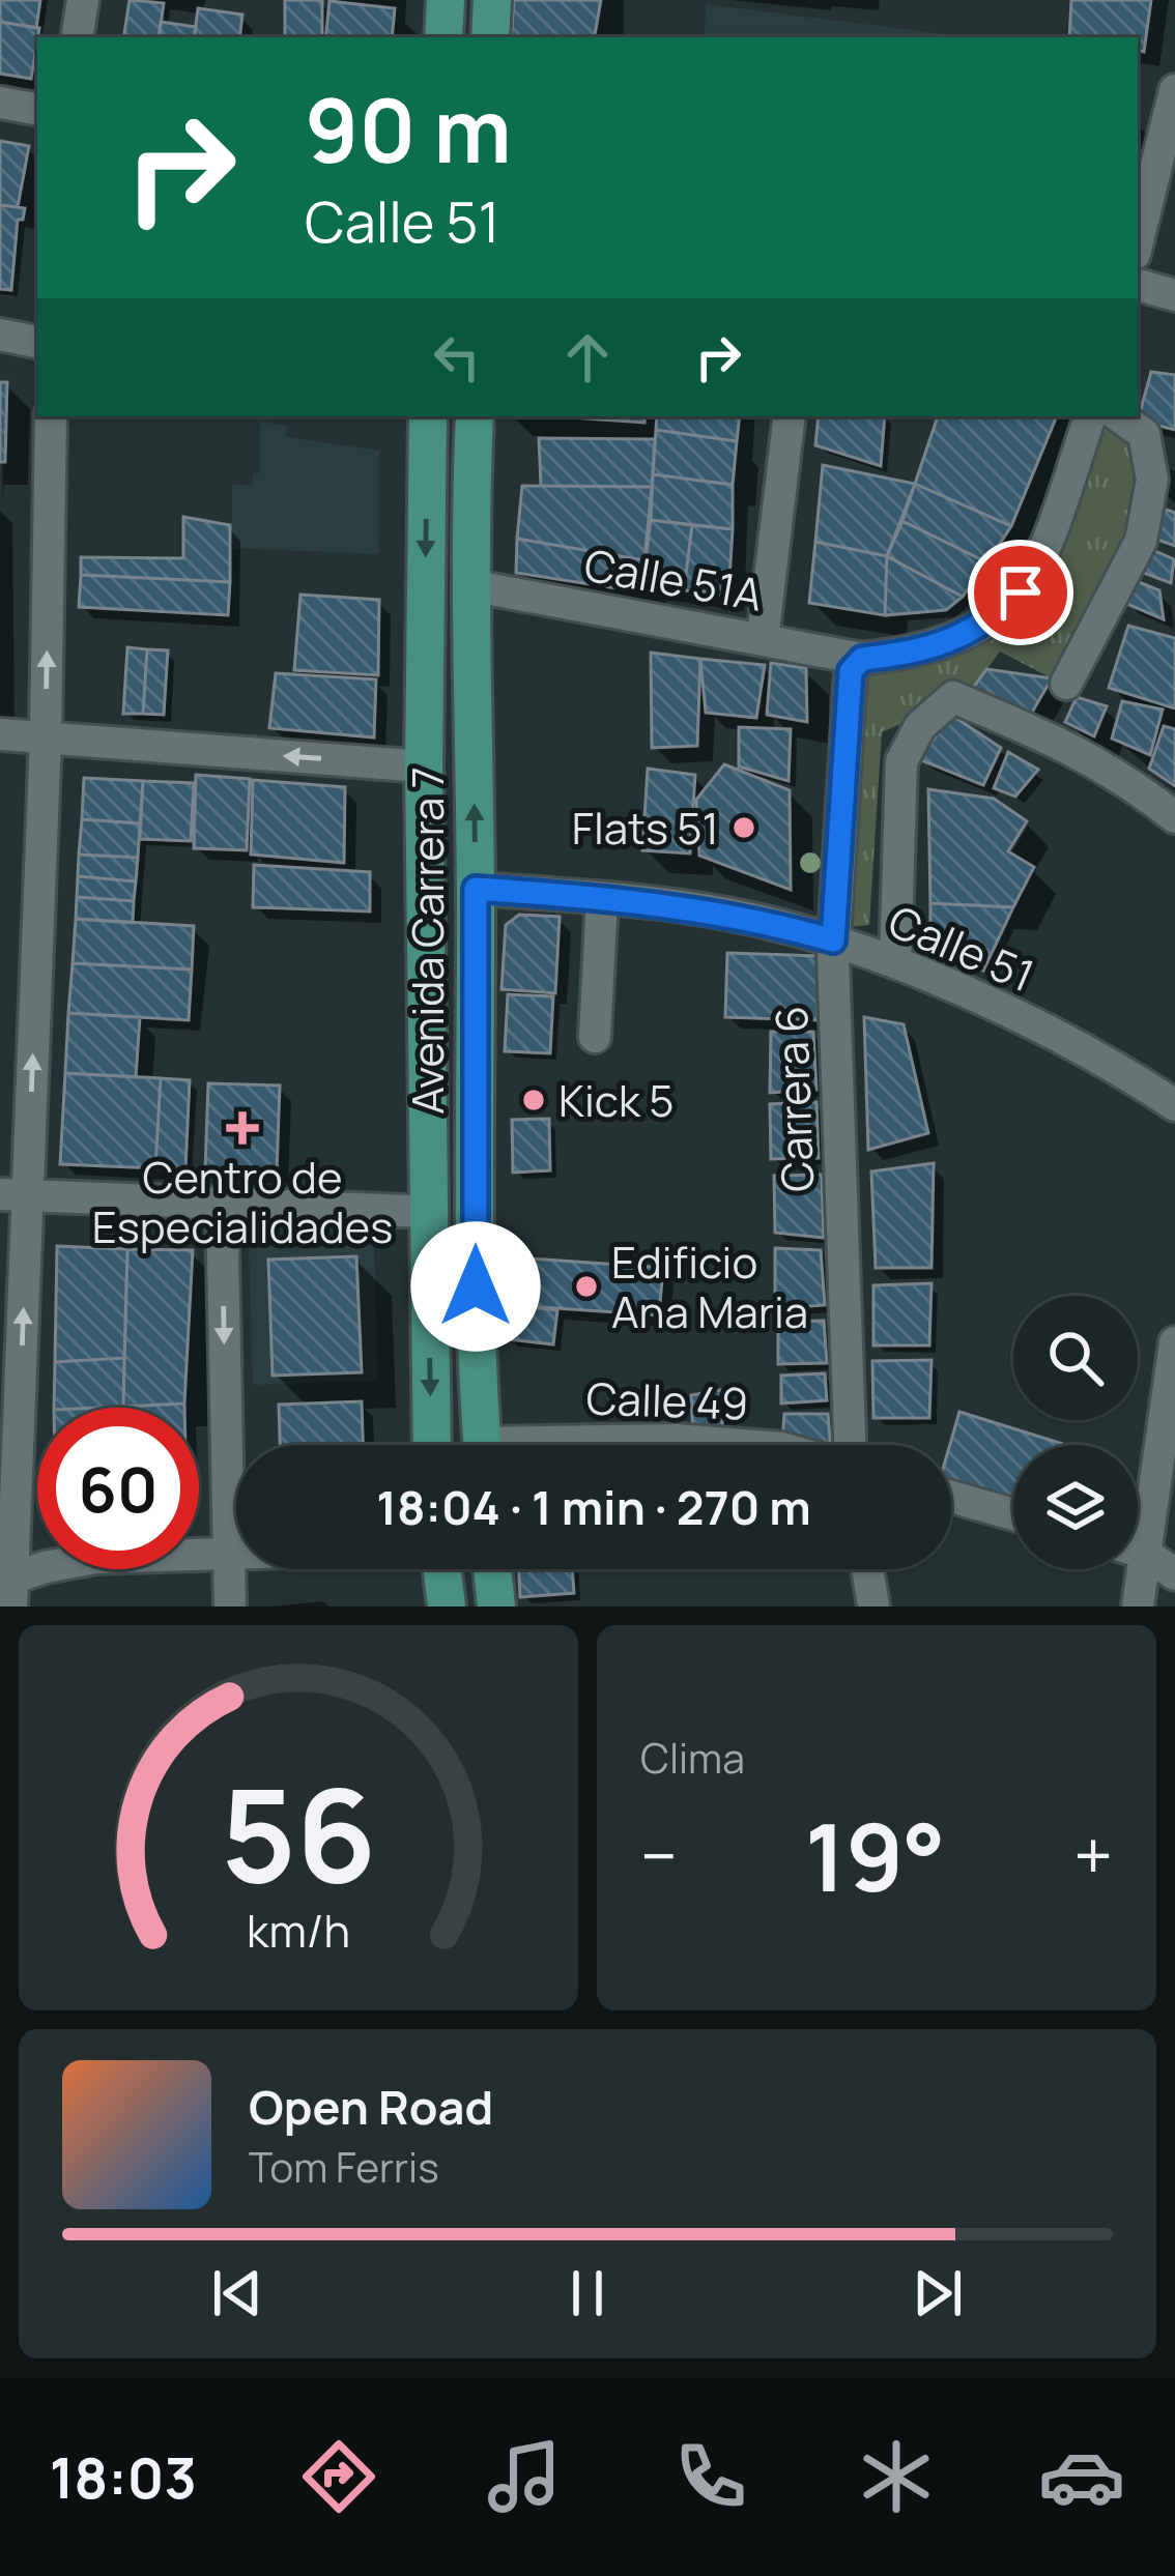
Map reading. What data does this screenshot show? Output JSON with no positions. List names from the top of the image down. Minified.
{"streets":{"main road":["Avenida Carrera 7"],"street":["Calle 51A","Calle 51","Carrera 6","Calle 49"]},"crossings":[["Calle 51A","Avenida Carrera 7"],["Calle 51A","Carrera 6"],["Avenida Carrera 7","Calle 51"],["Calle 51","Carrera 6"]],"places":{"other":["Flats 51","Kick 5","Edificio Ana Maria"],"health":["Centro de Especialidades"]},"page":{"turn":["90 m","Calle 51"],"limit":"60","trip":"18:04 · 1 min · 270 m","tile":"Clima","heat":["−","19°","+"],"song":["Open Road","Tom Ferris"],"tabs":"18:03","gauge":["56","km/h"]}}
